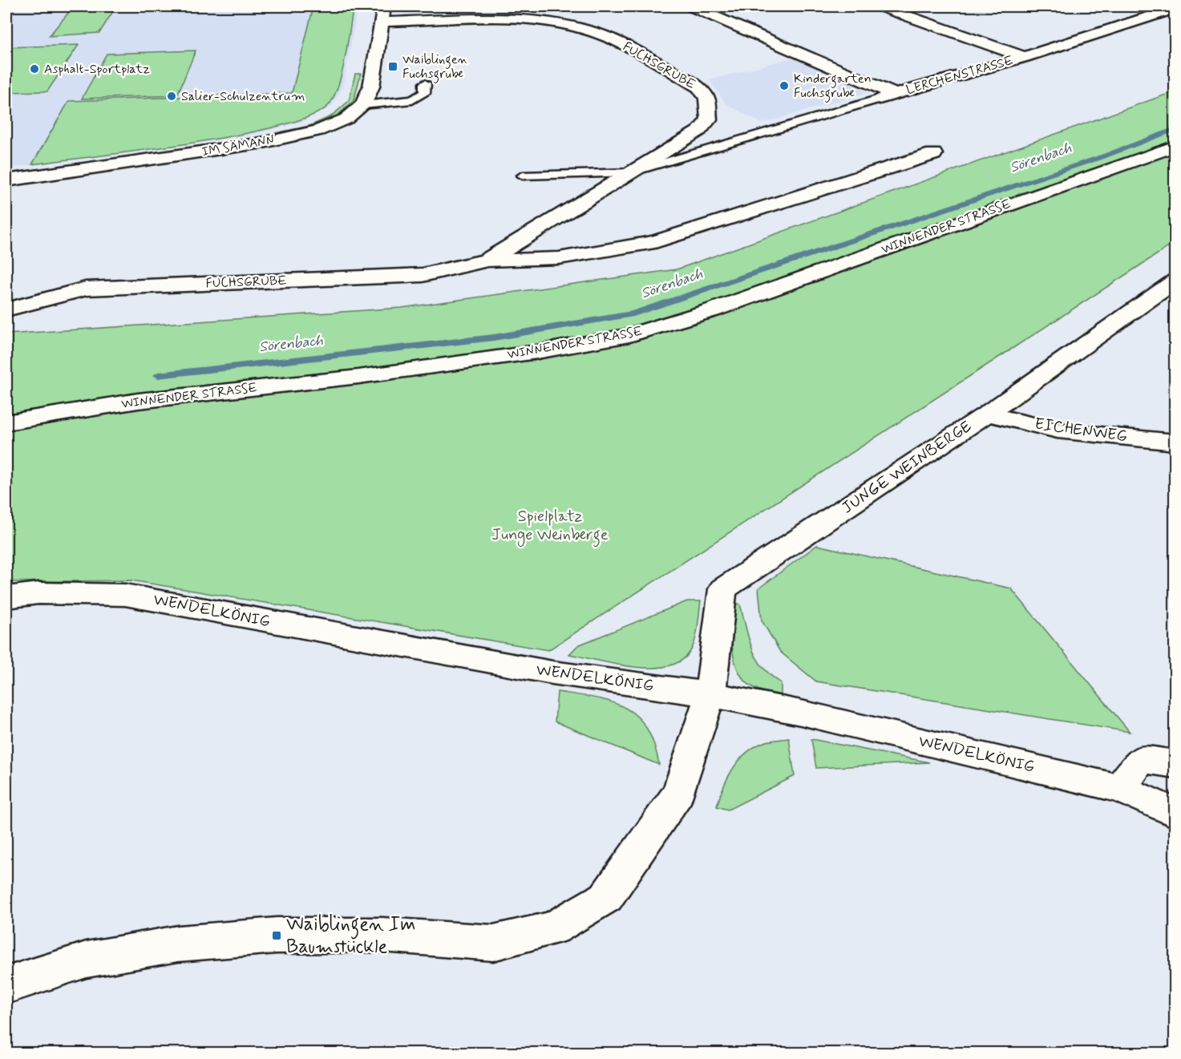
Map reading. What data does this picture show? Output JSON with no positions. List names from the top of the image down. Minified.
{"streets":{"street":["FUCHSGRUBE","LERCHENSTRASSE","IM SÄMANN","WINNENDER STRASSE","EICHENWEG","JUNGE WEINBERGE","WENDELKÖNIG"]},"crossings":[["EICHENWEG","JUNGE WEINBERGE"],["JUNGE WEINBERGE","WENDELKÖNIG"]],"water":["Sörenbach"],"parks":["Spielplatz Junge Weinberge"],"places":{"transit":["Waiblingen Fuchsgrube","Waiblingen Im Baumstückle"],"other":["Asphalt-Sportplatz","Kindergarten Fuchsgrube","Salier-Schulzentrum"]}}
